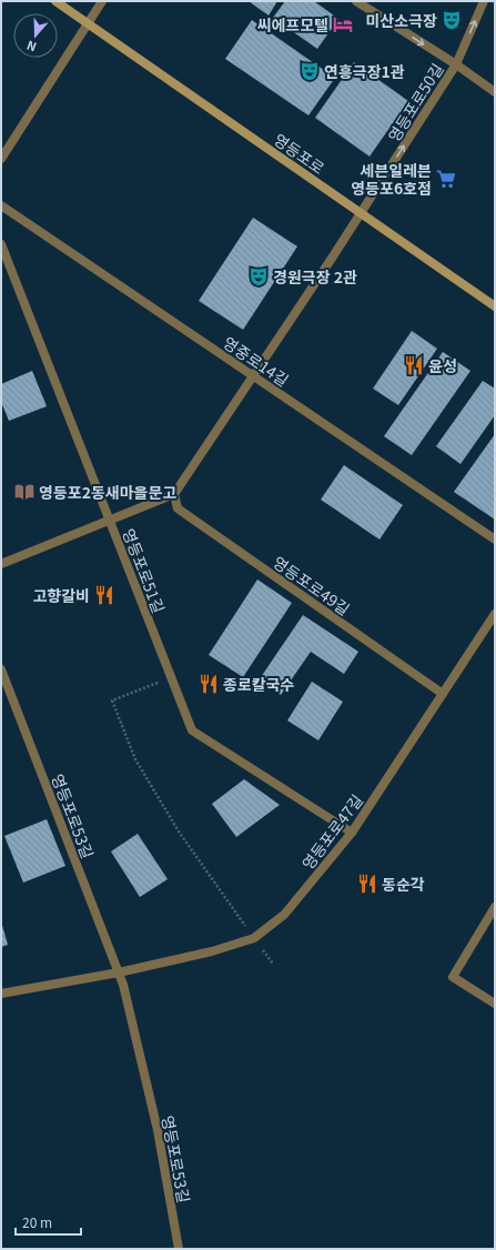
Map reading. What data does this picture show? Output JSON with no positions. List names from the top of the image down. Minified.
{"streets":{"main road":["영등포로"],"street":["영등포로50길","영중로14길","영등포로51길","영등포로49길","영등포로53길","영등포로47길"]},"crossings":[["영등포로50길","영등포로"],["영등포로51길","영등포로47길"],["영등포로49길","영등포로47길"],["영등포로53길","영등포로47길"]],"one_way":["영등포로50길"],"places":{"theatre":["미산소극장","연흥극장1관","경원극장 2관"],"hotel":["씨에프모텔"],"supermarket":["세븐일레븐 영등포6호점"],"restaurant":["윤성","고향갈비","종로칼국수","동순각"],"library":["영등포2동새마을문고"]},"scale_bar":"20 m","north":"bottom"}
